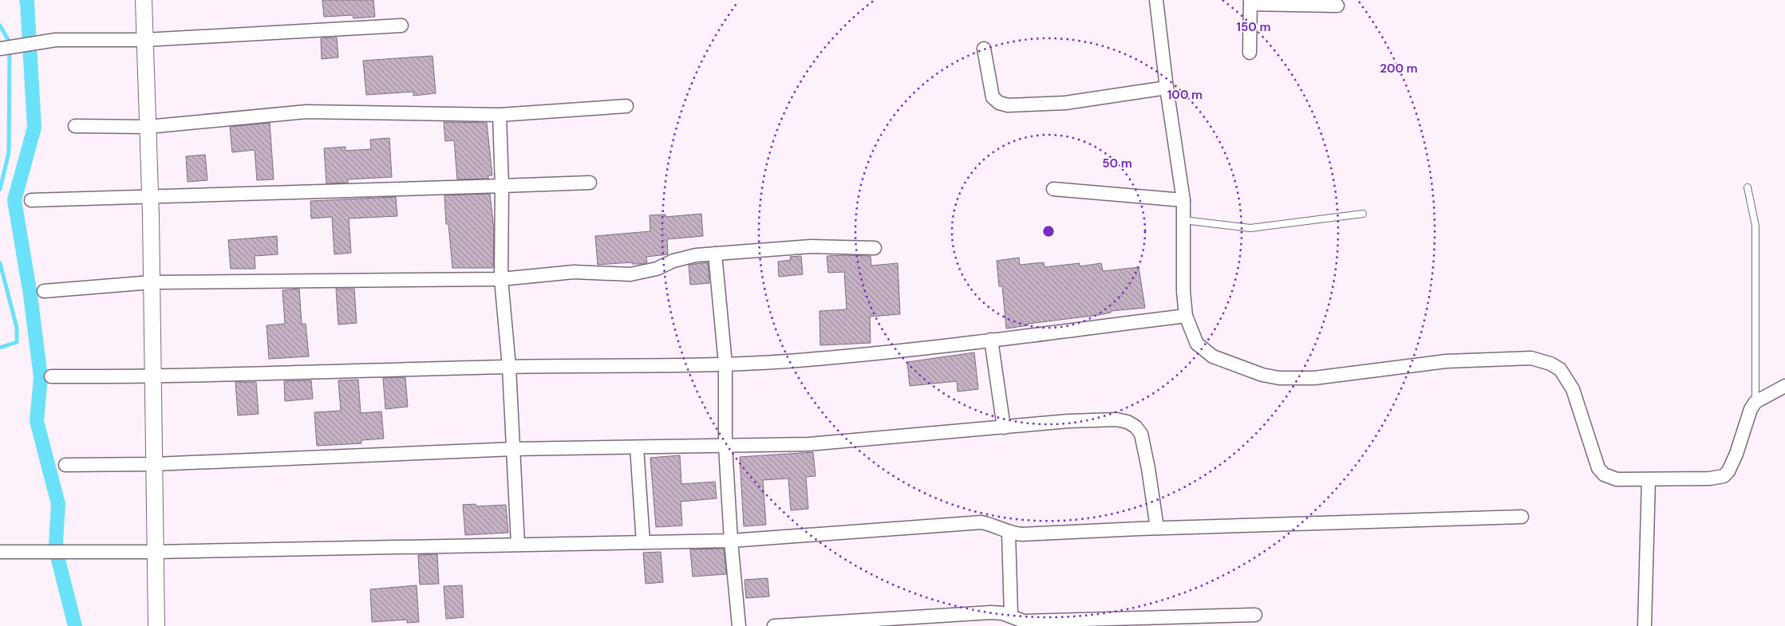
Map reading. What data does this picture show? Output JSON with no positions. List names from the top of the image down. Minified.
{"rings":["150 m","200 m","100 m","50 m"]}
